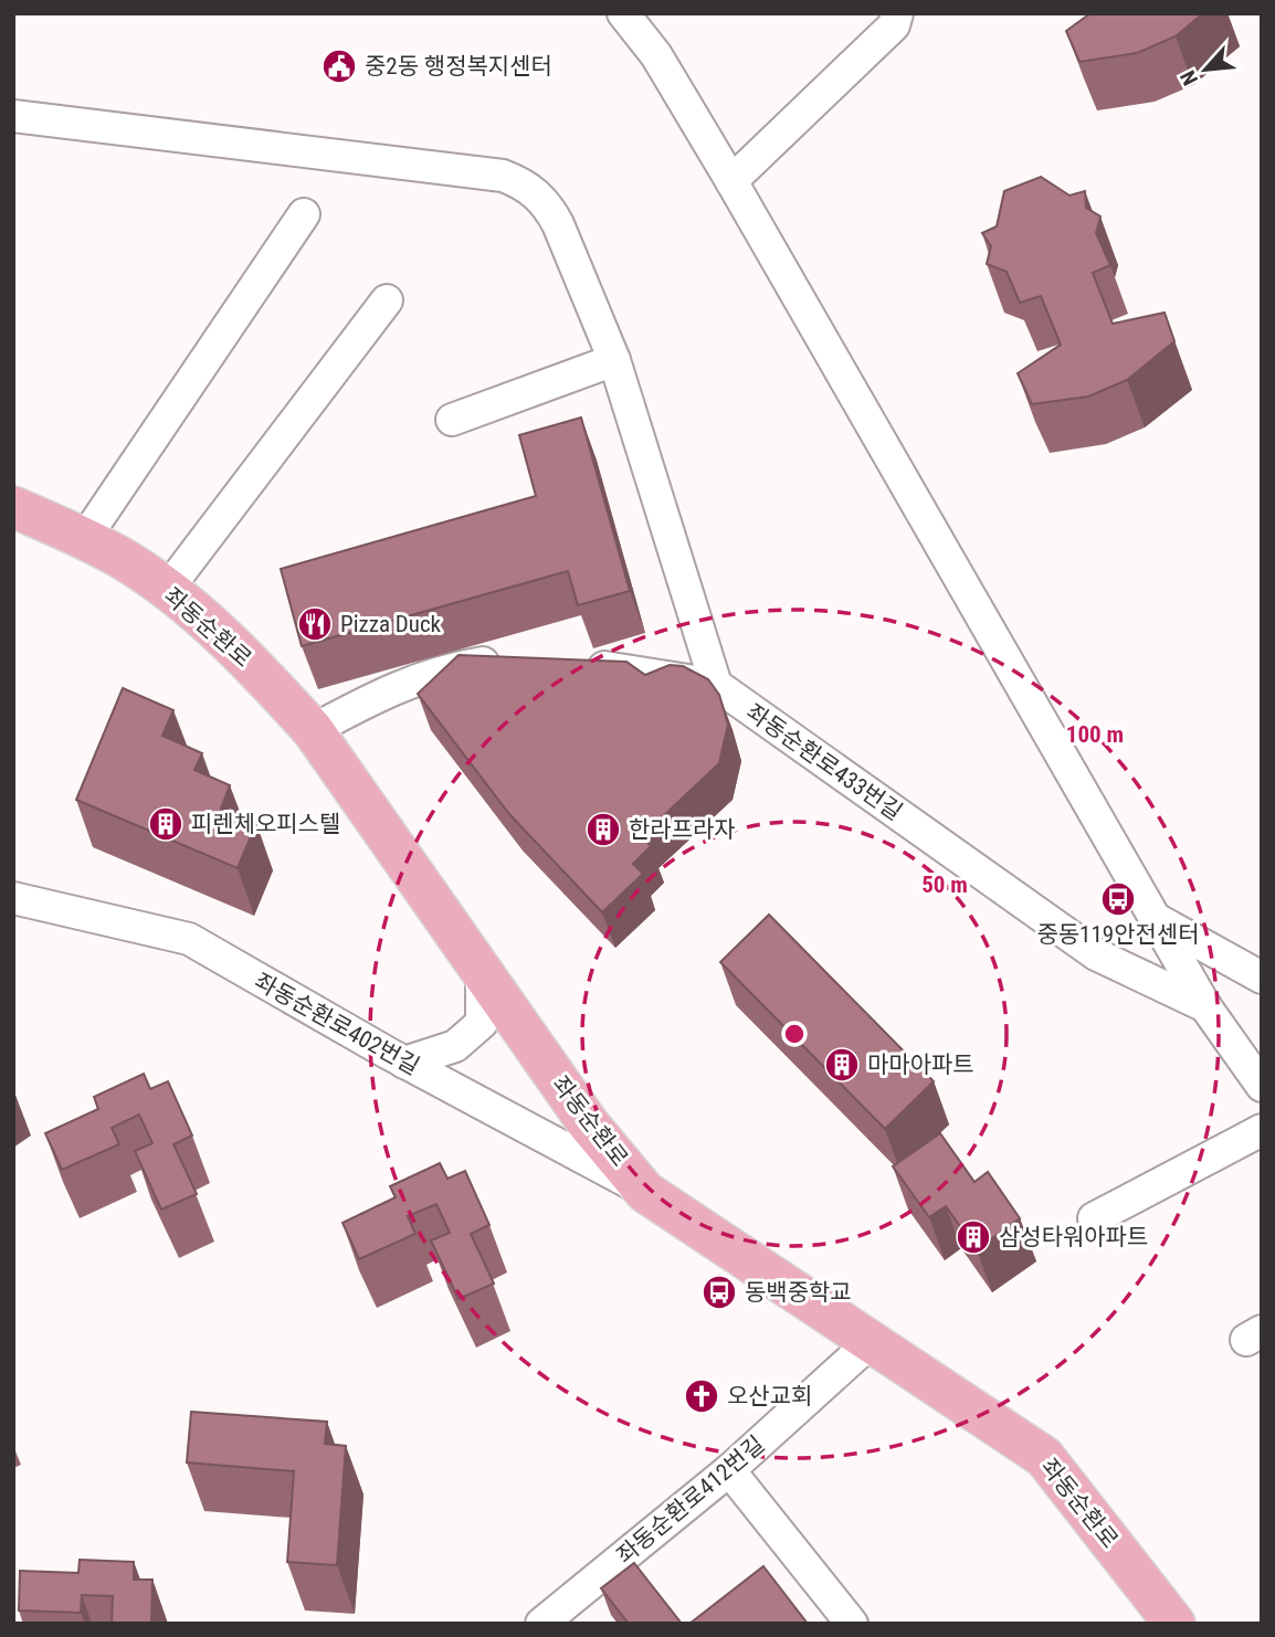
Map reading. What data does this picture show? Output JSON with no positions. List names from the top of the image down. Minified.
{"streets":{"main road":["좌동순환로"],"street":["좌동순환로433번길","좌동순환로402번길","좌동순환로412번길"]},"crossings":[["좌동순환로","좌동순환로402번길"],["좌동순환로","좌동순환로412번길"]],"places":{"public building":["중2동 행정복지센터"],"restaurant":["Pizza Duck"],"building":["피렌체오피스텔","한라프라자","마마아파트","삼성타워아파트"],"bus stop":["중동119안전센터","동백중학교"],"church":["오산교회"]},"north":"bottom left","rings":["100 m","50 m"]}
